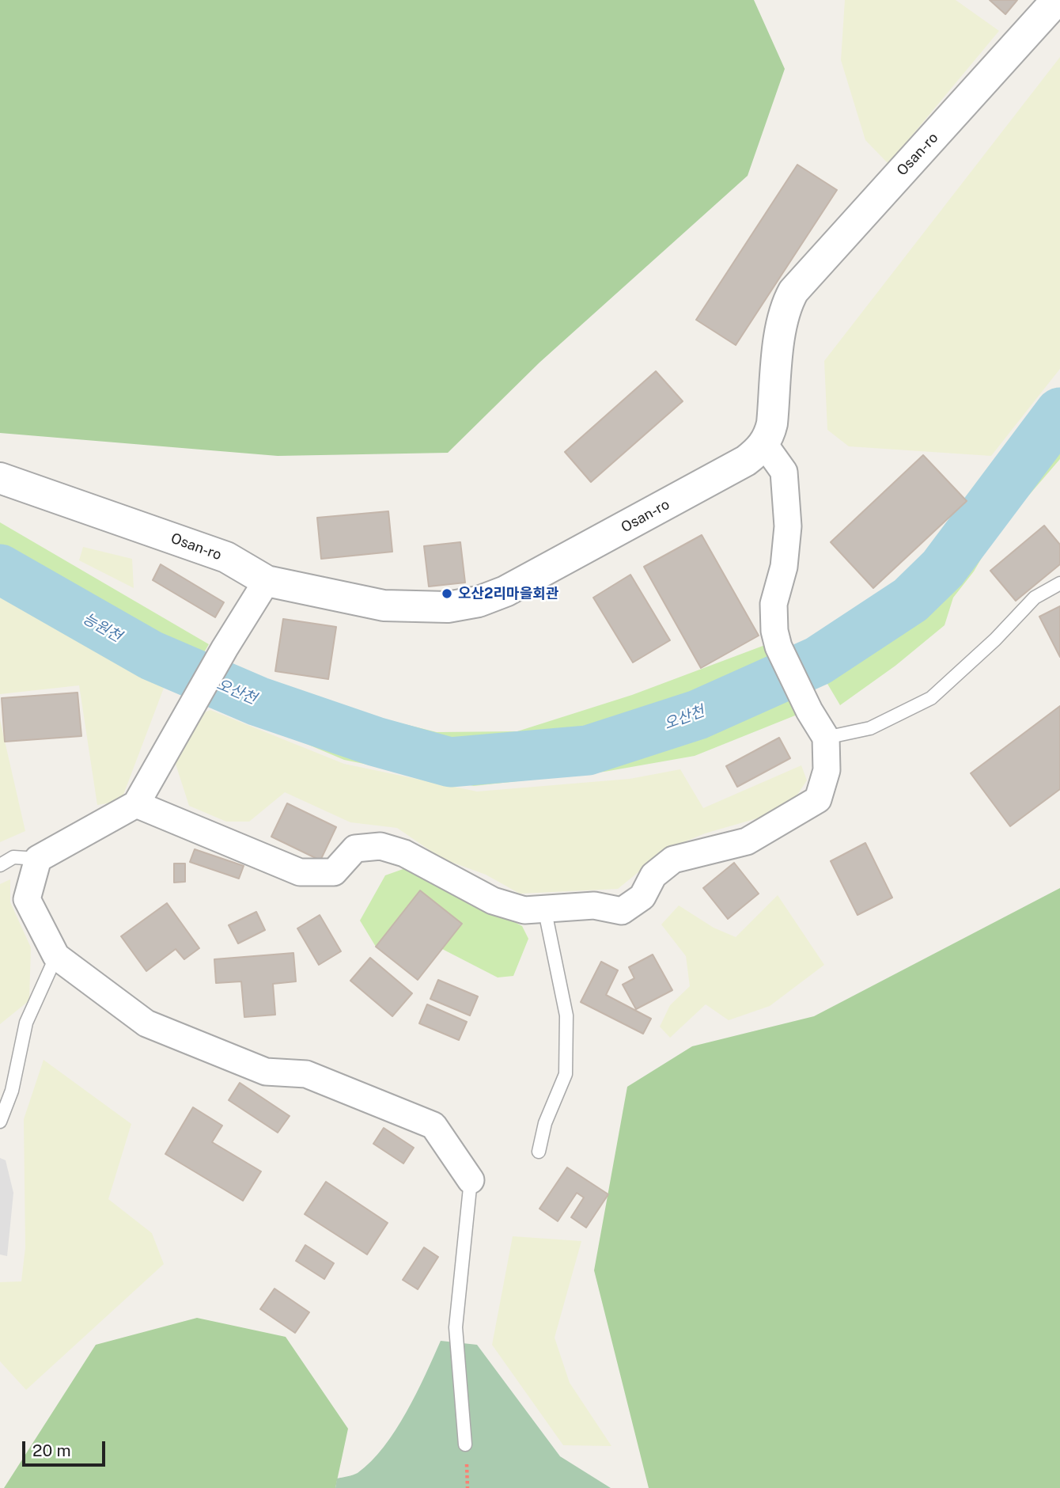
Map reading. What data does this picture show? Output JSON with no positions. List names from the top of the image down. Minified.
{"streets":{"street":["Osan-ro"]},"water":["능원천","오산천"],"places":["오산2리마을회관"],"scale_bar":"20 m"}
